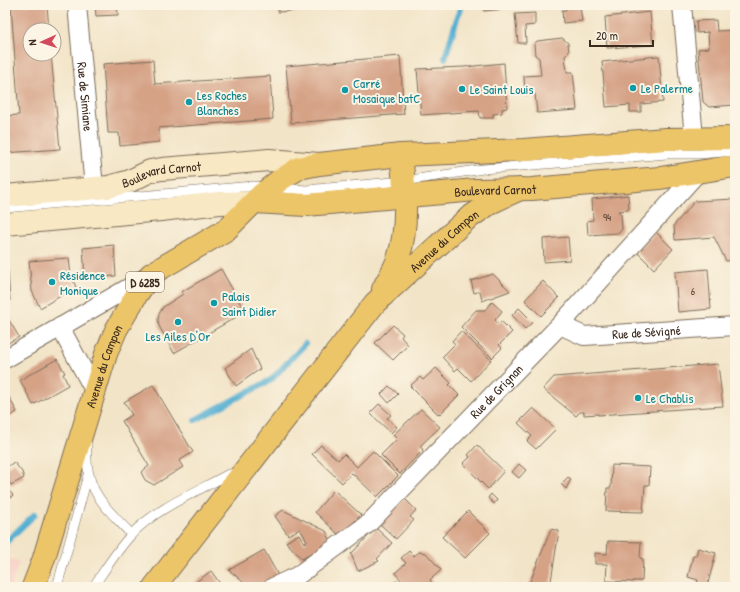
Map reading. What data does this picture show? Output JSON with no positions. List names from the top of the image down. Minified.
{"streets":{"main road":["Boulevard Carnot","Avenue du Campon","D 6285"],"street":["Rue de Simiane","Rue de Sévigné","Rue de Grignan"]},"crossings":[["Rue de Simiane","Boulevard Carnot"],["Boulevard Carnot","Avenue du Campon"],["Boulevard Carnot","Rue de Grignan"],["Rue de Sévigné","Rue de Grignan"]],"places":["Le Palerme","Le Saint Louis","Carré Mosaique batC","Les Roches Blanches","Résidence Monique","Palais Saint Didier","Les Ailes D'Or","Le Chablis"],"house_numbers":["94","6"],"scale_bar":"20 m","north":"left"}
